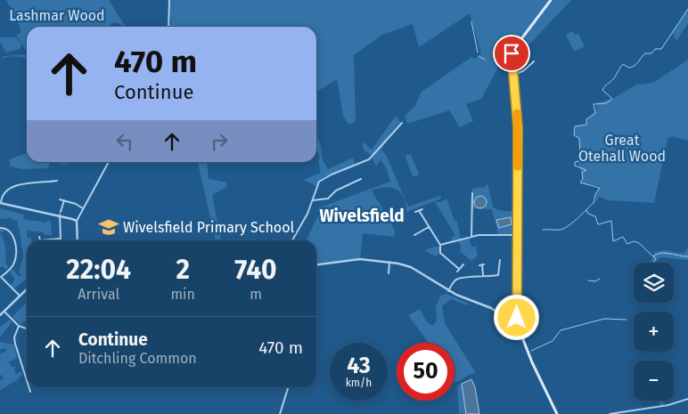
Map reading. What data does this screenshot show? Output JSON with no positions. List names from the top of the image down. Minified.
{"districts":["Wivelsfield"],"parks":["Lashmar Wood","Great Otehall Wood"],"places":{"school or university":["Wivelsfield Primary School"]},"page":{"turn":["470 m","Continue"],"eta":["22:04","Arrival","2","min","740","m"],"map_buttons":["+","−"],"list":[{"name":"Continue","note":"Ditchling Common","value":"470 m"}],"speed":"43 km/h","limit":"50"}}
